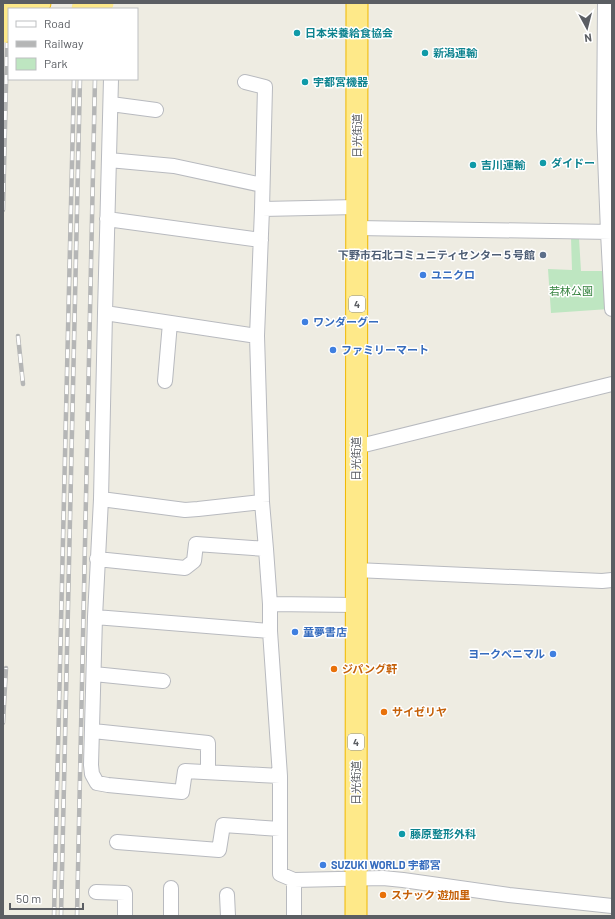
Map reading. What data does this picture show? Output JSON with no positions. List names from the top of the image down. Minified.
{"streets":{"highway":["日光街道","4"]},"parks":["若林公園"],"places":["日本栄養給食協会","新潟運輸","宇都宮機器","ダイドー","吉川運輸","下野市石北コミュニティセンター５号館","ユニクロ","ワンダーグー","ファミリーマート","童夢書店","ヨークベニマル","ジパング軒","サイゼリヤ","藤原整形外科","SUZUKI WORLD 宇都宮","スナック 遊加里"],"legend":["Road","Railway","Park"],"scale_bar":"50 m","north":"bottom"}
